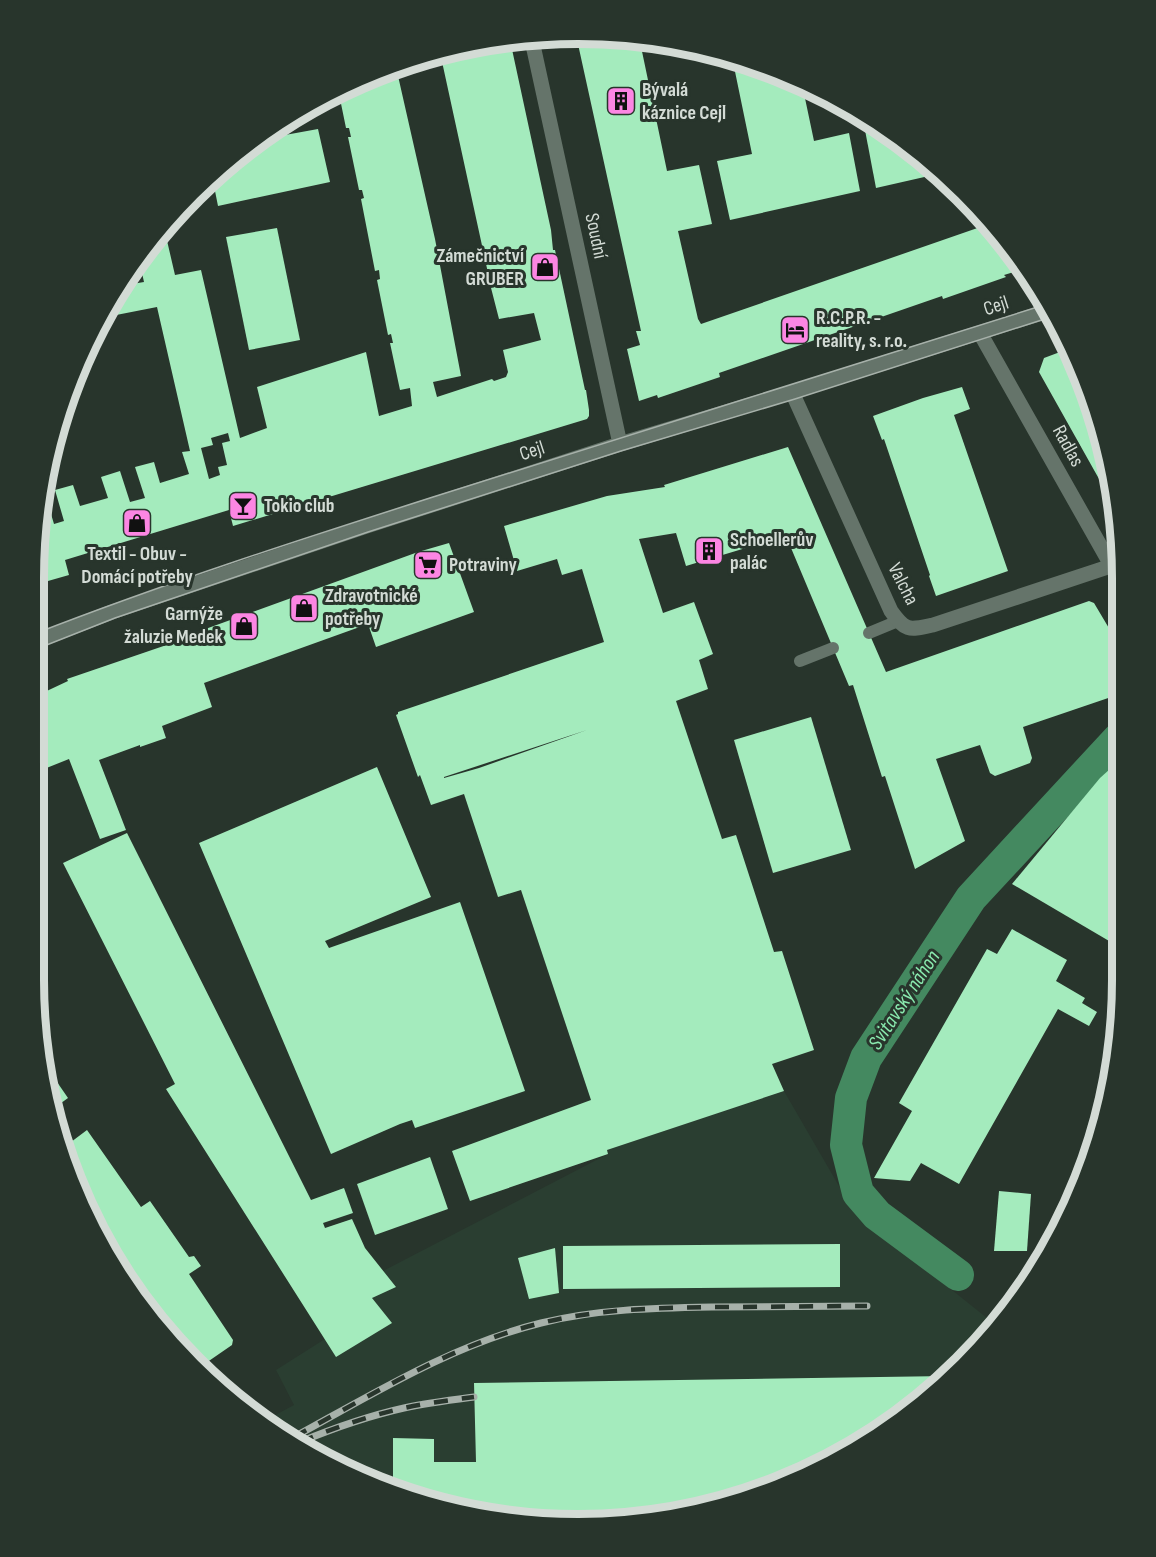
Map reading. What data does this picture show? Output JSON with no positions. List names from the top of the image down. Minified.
{"streets":{"street":["Soudní","Cejl","Radlas","Valcha"]},"crossings":[["Soudní","Cejl"],["Cejl","Radlas"],["Cejl","Valcha"]],"water":["Svitavský náhon"],"places":{"building":["Bývalá káznice Cejl","Schoellerův palác"],"shop":["Zámečnictví GRUBER","Textil - Obuv - Domácí potřeby","Zdravotnické potřeby","Garnýže žaluzie Medek"],"hotel":["R.C.P.R. - reality, s. r.o."],"bar":["Tokio club"],"supermarket":["Potraviny"]}}
